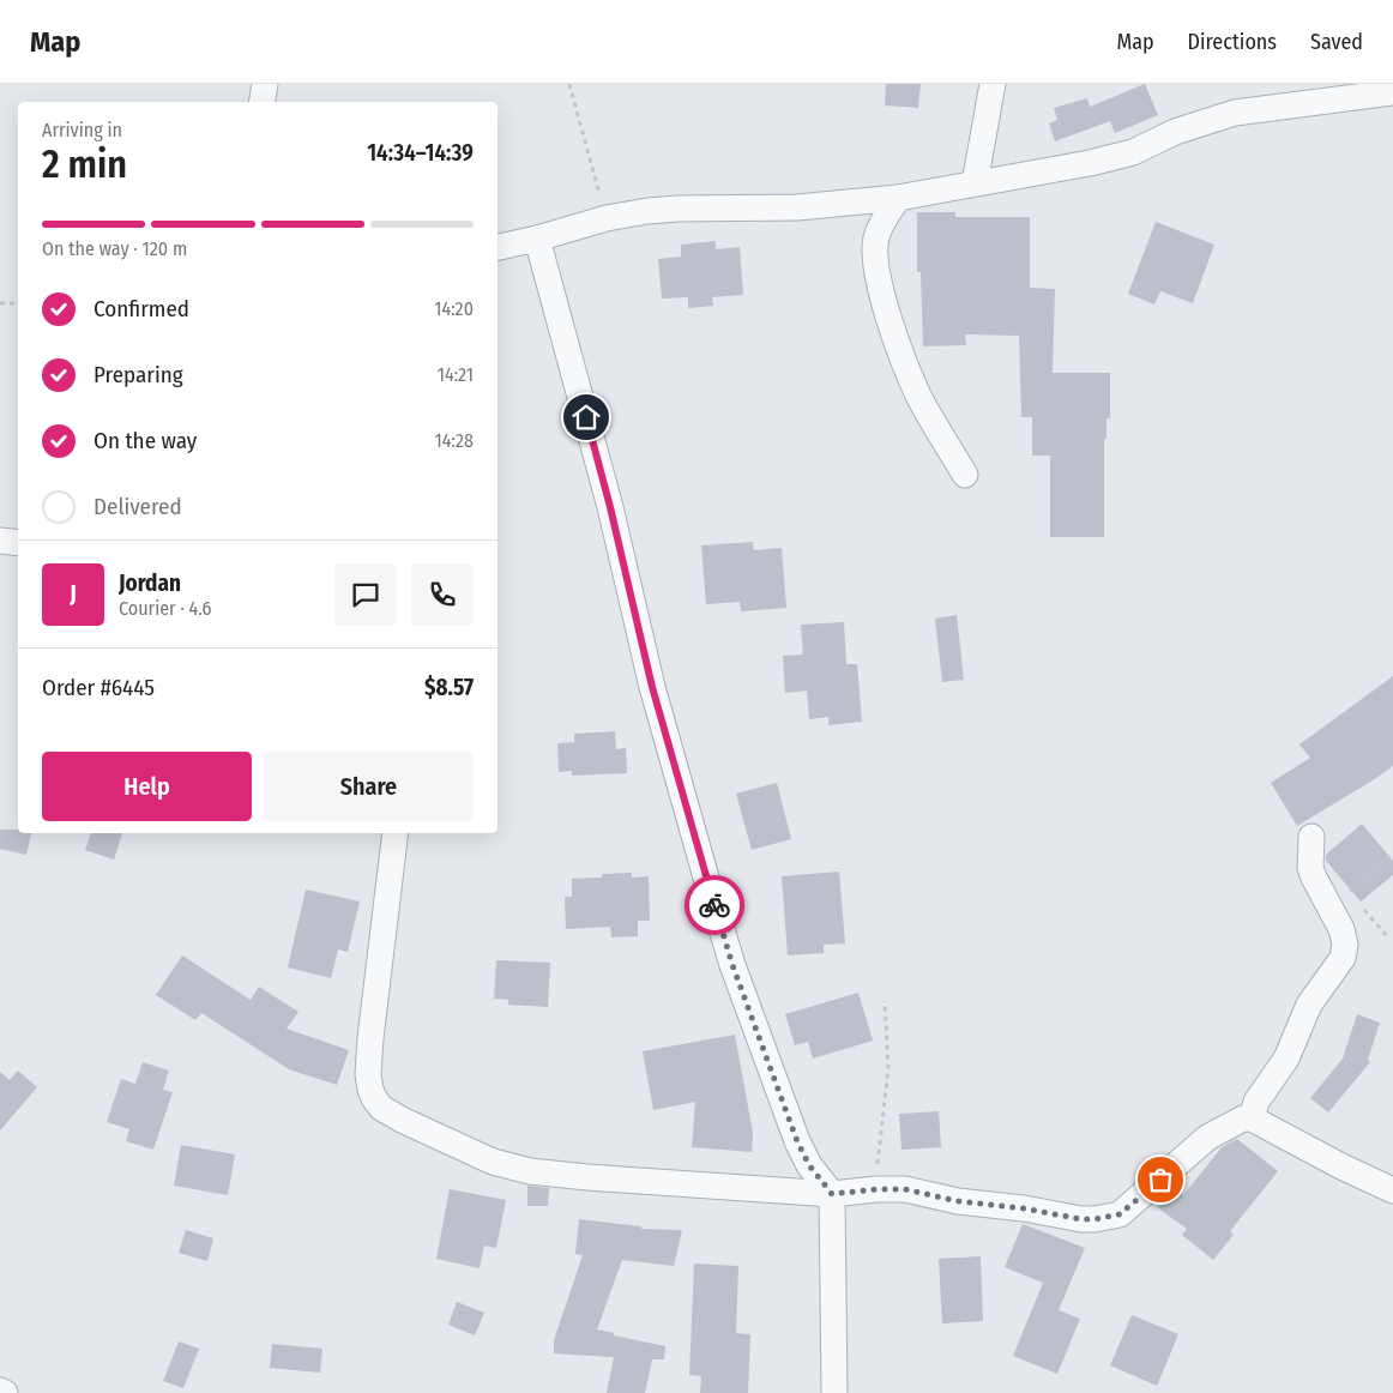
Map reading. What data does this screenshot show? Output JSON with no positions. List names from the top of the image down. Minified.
{"page":{"header":"Map","nav":["Map","Directions","Saved"],"heading":["2 min","Arriving in","14:34–14:39"],"panel":["Jordan","Courier · 4.6","Order #6445","$8.57"],"bar":"On the way · 120 m","list":[["Confirmed","14:20"],["Preparing","14:21"],["On the way","14:28"],"Delivered"],"round":"J","buttons":["Help","Share"]}}
